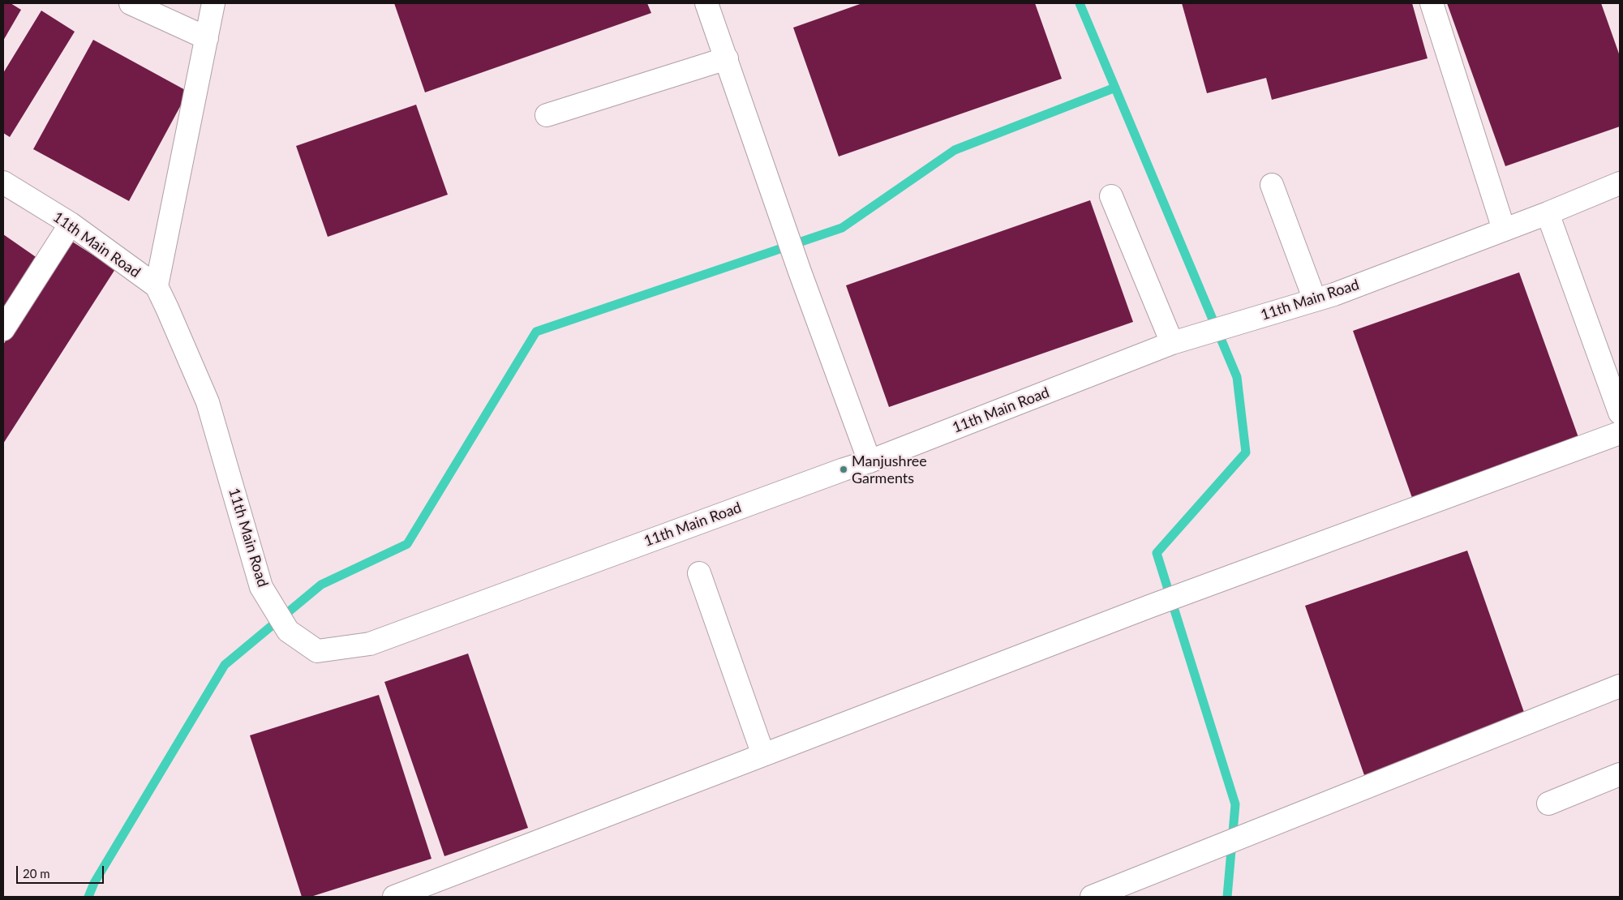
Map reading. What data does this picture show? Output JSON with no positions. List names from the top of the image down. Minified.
{"streets":{"street":["11th Main Road"]},"places":["Manjushree Garments"],"scale_bar":"20 m"}
